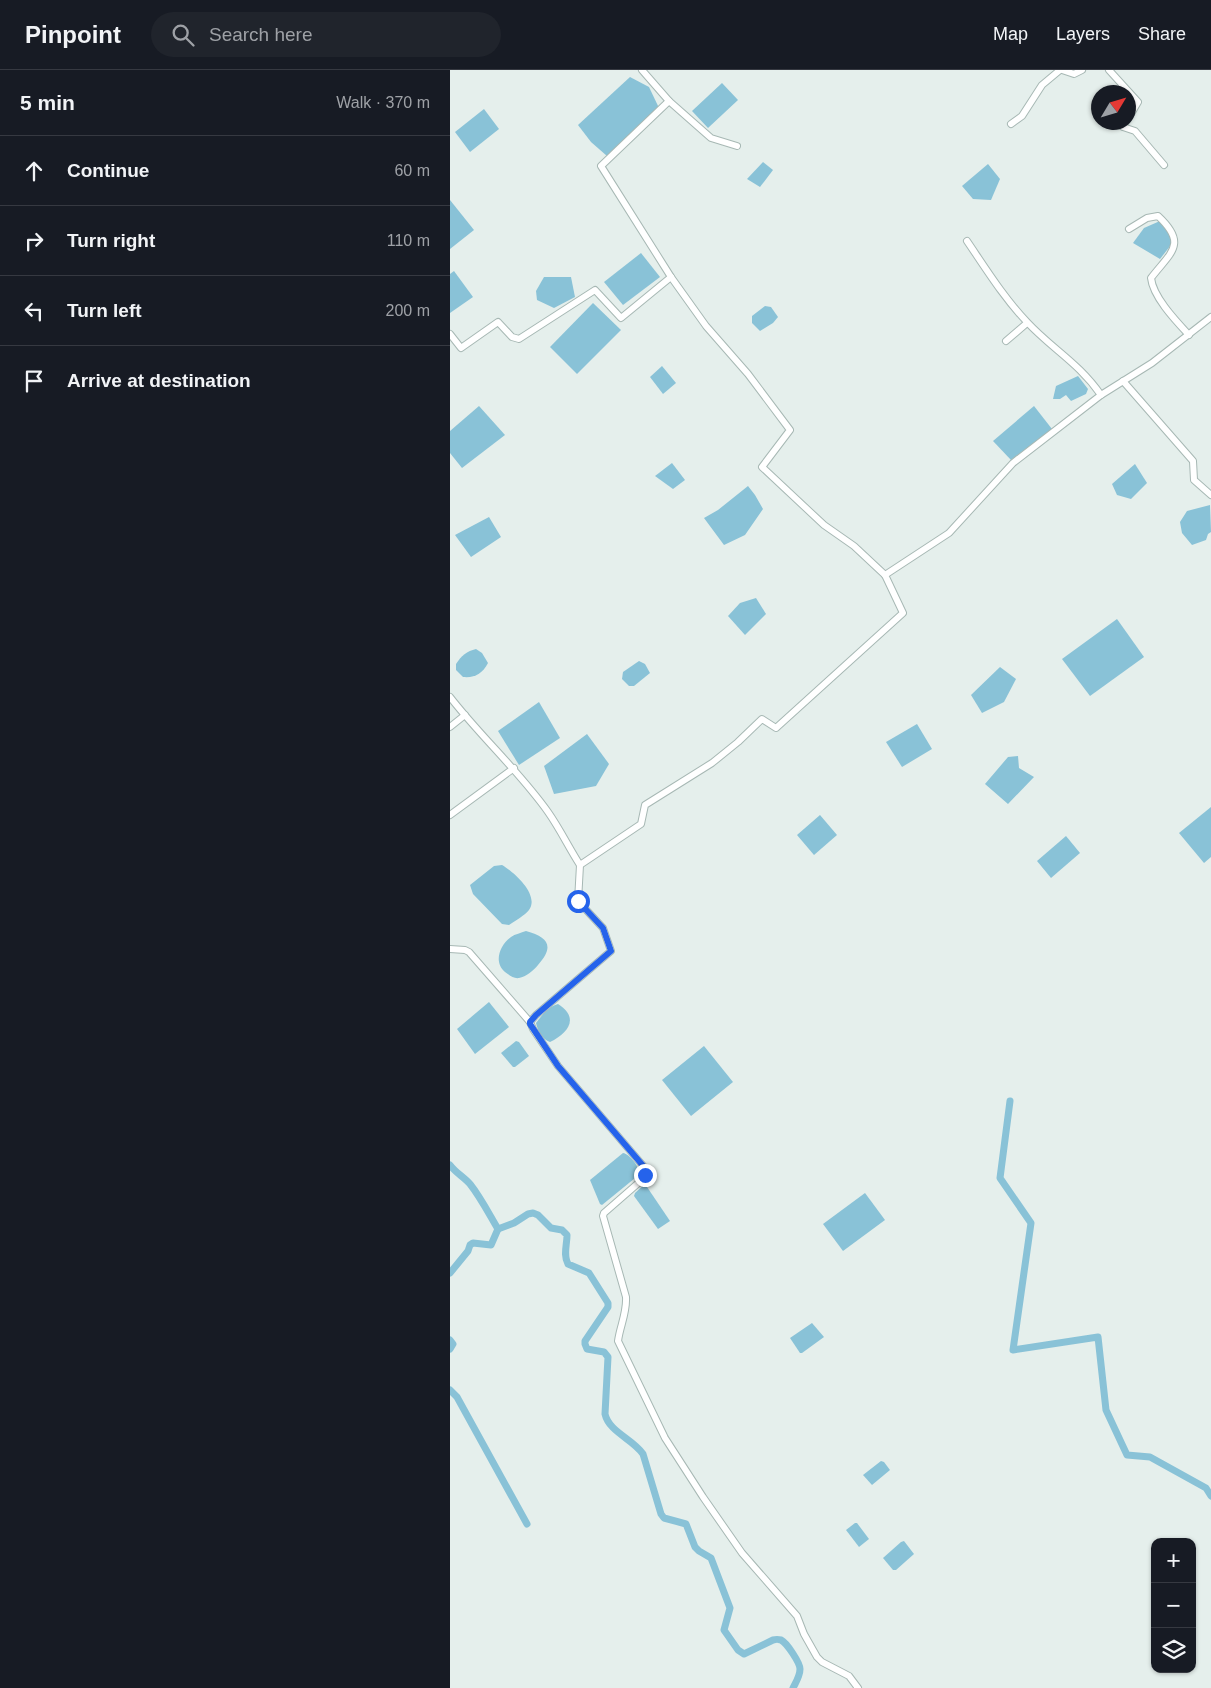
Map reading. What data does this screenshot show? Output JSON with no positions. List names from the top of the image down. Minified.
{"north":"top right","page":{"header":"Pinpoint","search":"Search here","nav":["Map","Layers","Share"],"heading":["5 min","Walk · 370 m"],"list":[["Continue","60 m"],["Turn right","110 m"],["Turn left","200 m"],"Arrive at destination"],"map_buttons":["+","−"]}}
